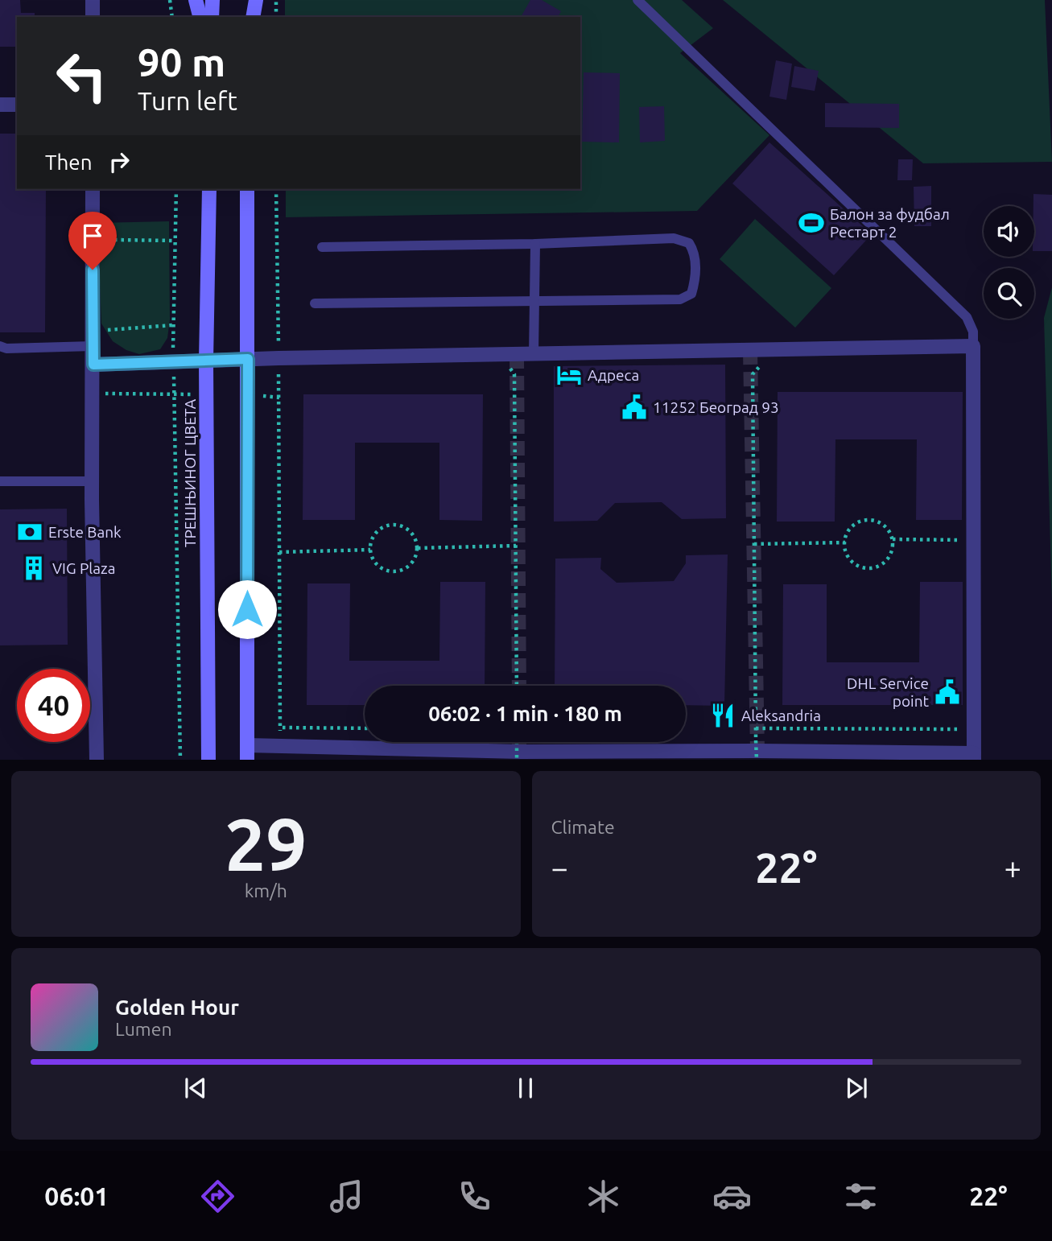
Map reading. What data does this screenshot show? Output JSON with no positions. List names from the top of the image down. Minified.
{"streets":{"street":["ТРЕШЊИНОГ ЦВЕТА"]},"places":{"sports":["Балон за фудбал Рестарт 2"],"hotel":["Адреса"],"public building":["11252 Београд 93","DHL Service point"],"bank":["Erste Bank"],"building":["VIG Plaza"],"restaurant":["Aleksandria"]},"page":{"turn":["90 m","Turn left"],"then":"Then","limit":"40","trip":"06:02 · 1 min · 180 m","tile":[["29","km/h"],"Climate"],"heat":["−","22°","+"],"song":["Golden Hour","Lumen"],"tabs":["06:01","22°"]}}
